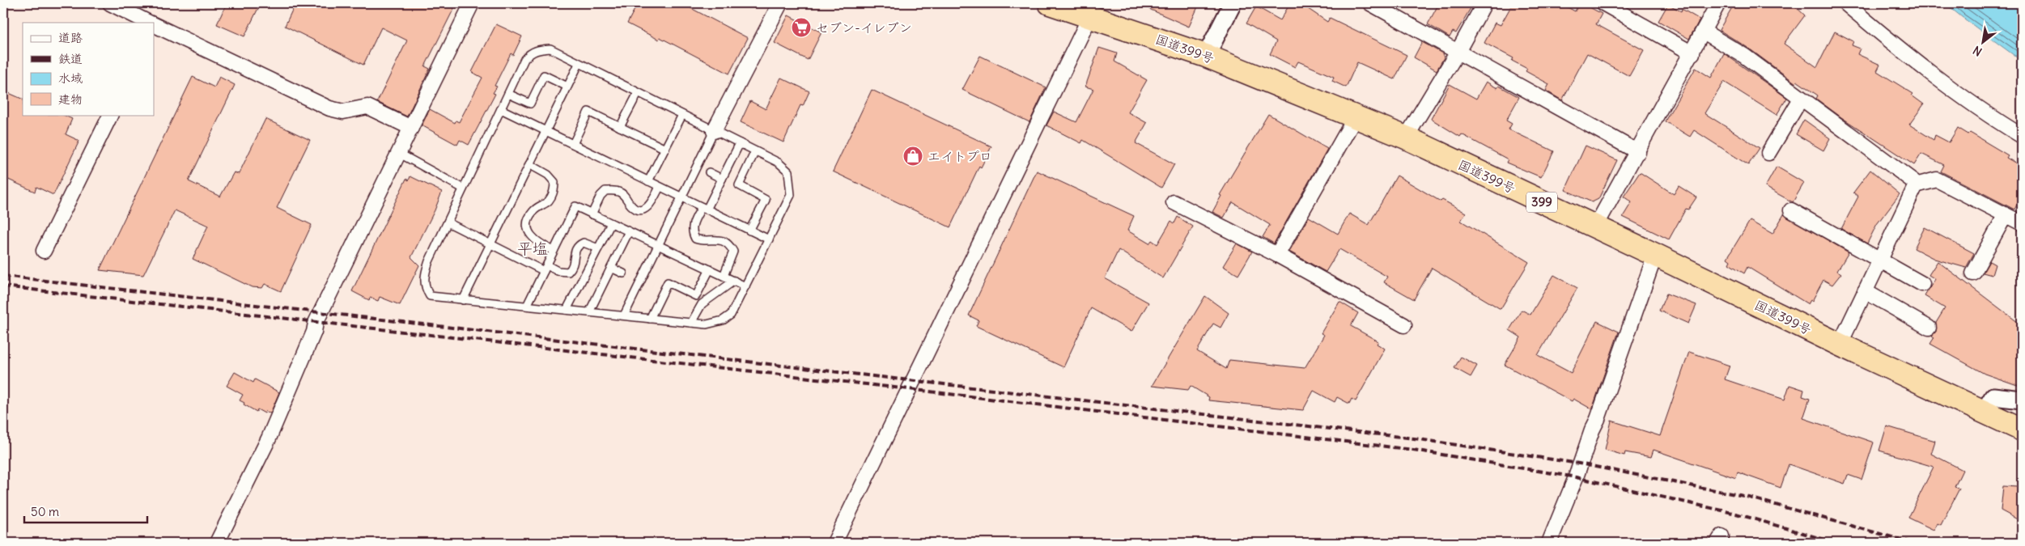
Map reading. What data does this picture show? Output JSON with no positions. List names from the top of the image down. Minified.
{"streets":{"highway":["国道399号","399"]},"districts":["平塩"],"places":{"supermarket":["セブン-イレブン"],"shop":["エイトプロ"]},"legend":["道路","鉄道","水域","建物"],"scale_bar":"50 m","north":"bottom left"}
